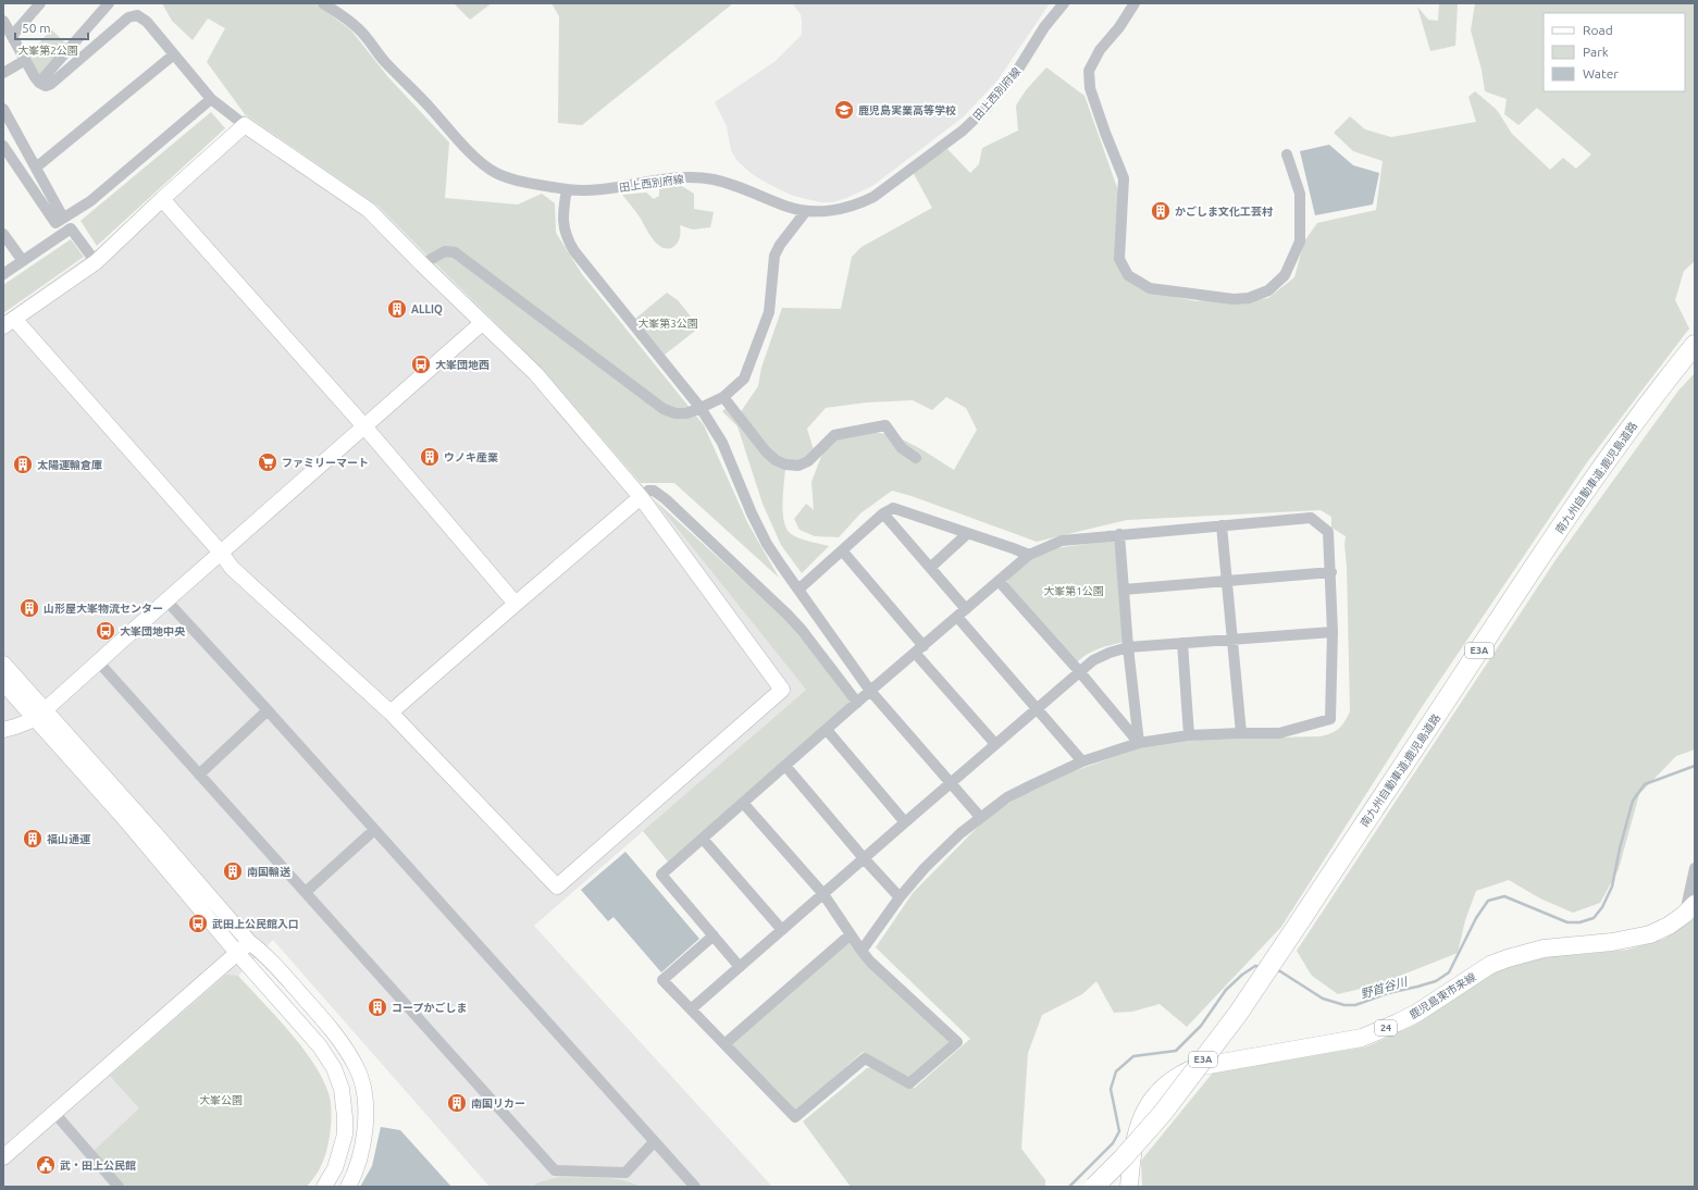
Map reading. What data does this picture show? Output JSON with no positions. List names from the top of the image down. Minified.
{"streets":{"highway":["南九州自動車道;鹿児島道路","E3A"],"main road":["鹿児島東市来線","24"],"street":["田上西別府線"]},"water":["野首谷川"],"parks":["大峯第2公園","大峯第3公園","大峯第1公園","大峯公園"],"places":{"school or university":["鹿児島実業高等学校"],"building":["かごしま文化工芸村","ALLIQ","ウノキ産業","太陽運輸倉庫","山形屋大峯物流センター","福山通運","南国輸送","コープかごしま","南国リカー"],"bus stop":["大峯団地西","大峯団地中央","武田上公民館入口"],"supermarket":["ファミリーマート"],"public building":["武・田上公民館"]},"legend":["Road","Park","Water"],"scale_bar":"50 m"}
